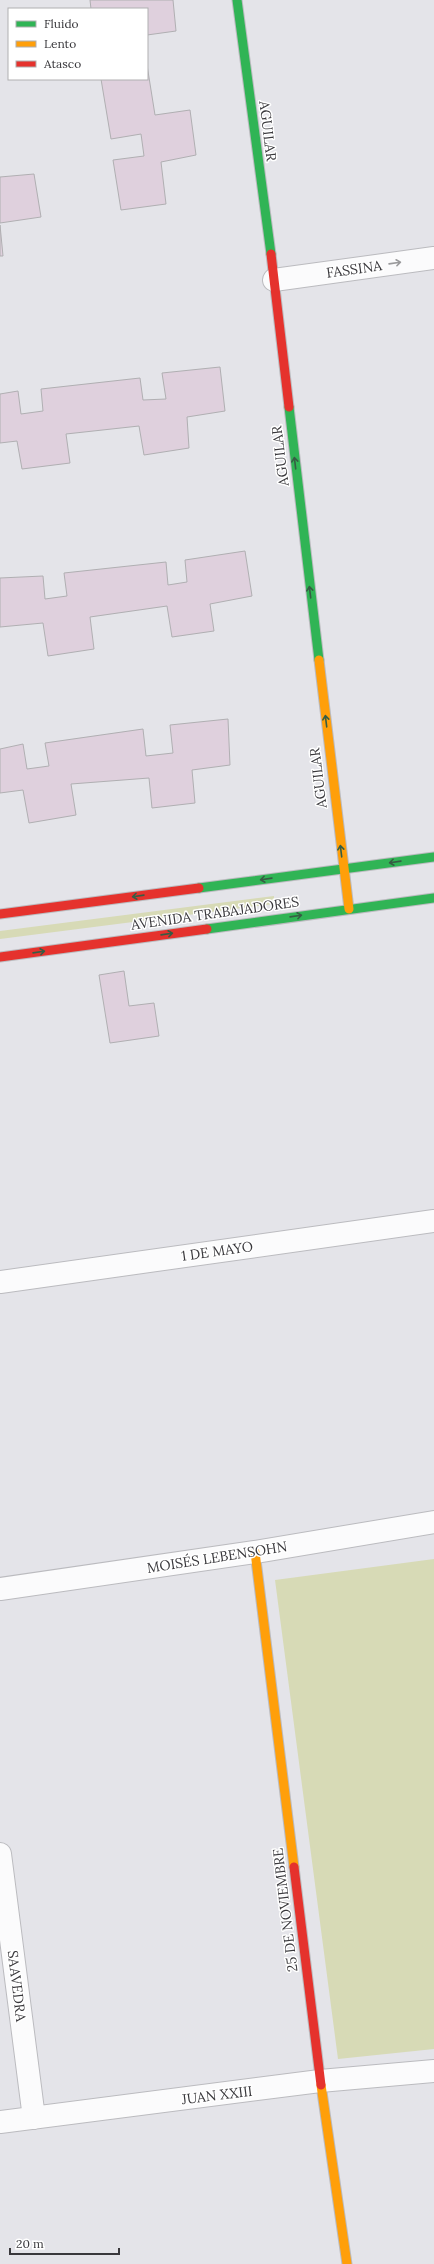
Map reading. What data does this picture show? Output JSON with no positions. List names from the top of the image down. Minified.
{"streets":{"street":["AGUILAR","FASSINA","AVENIDA TRABAJADORES","1 DE MAYO","MOISÉS LEBENSOHN","25 DE NOVIEMBRE","SAAVEDRA","JUAN XXIII"]},"crossings":[["AGUILAR","FASSINA"],["AGUILAR","AVENIDA TRABAJADORES"],["MOISÉS LEBENSOHN","25 DE NOVIEMBRE"],["25 DE NOVIEMBRE","JUAN XXIII"],["SAAVEDRA","JUAN XXIII"]],"one_way":["AGUILAR","FASSINA"],"legend":["Fluido","Lento","Atasco"],"scale_bar":"20 m"}
